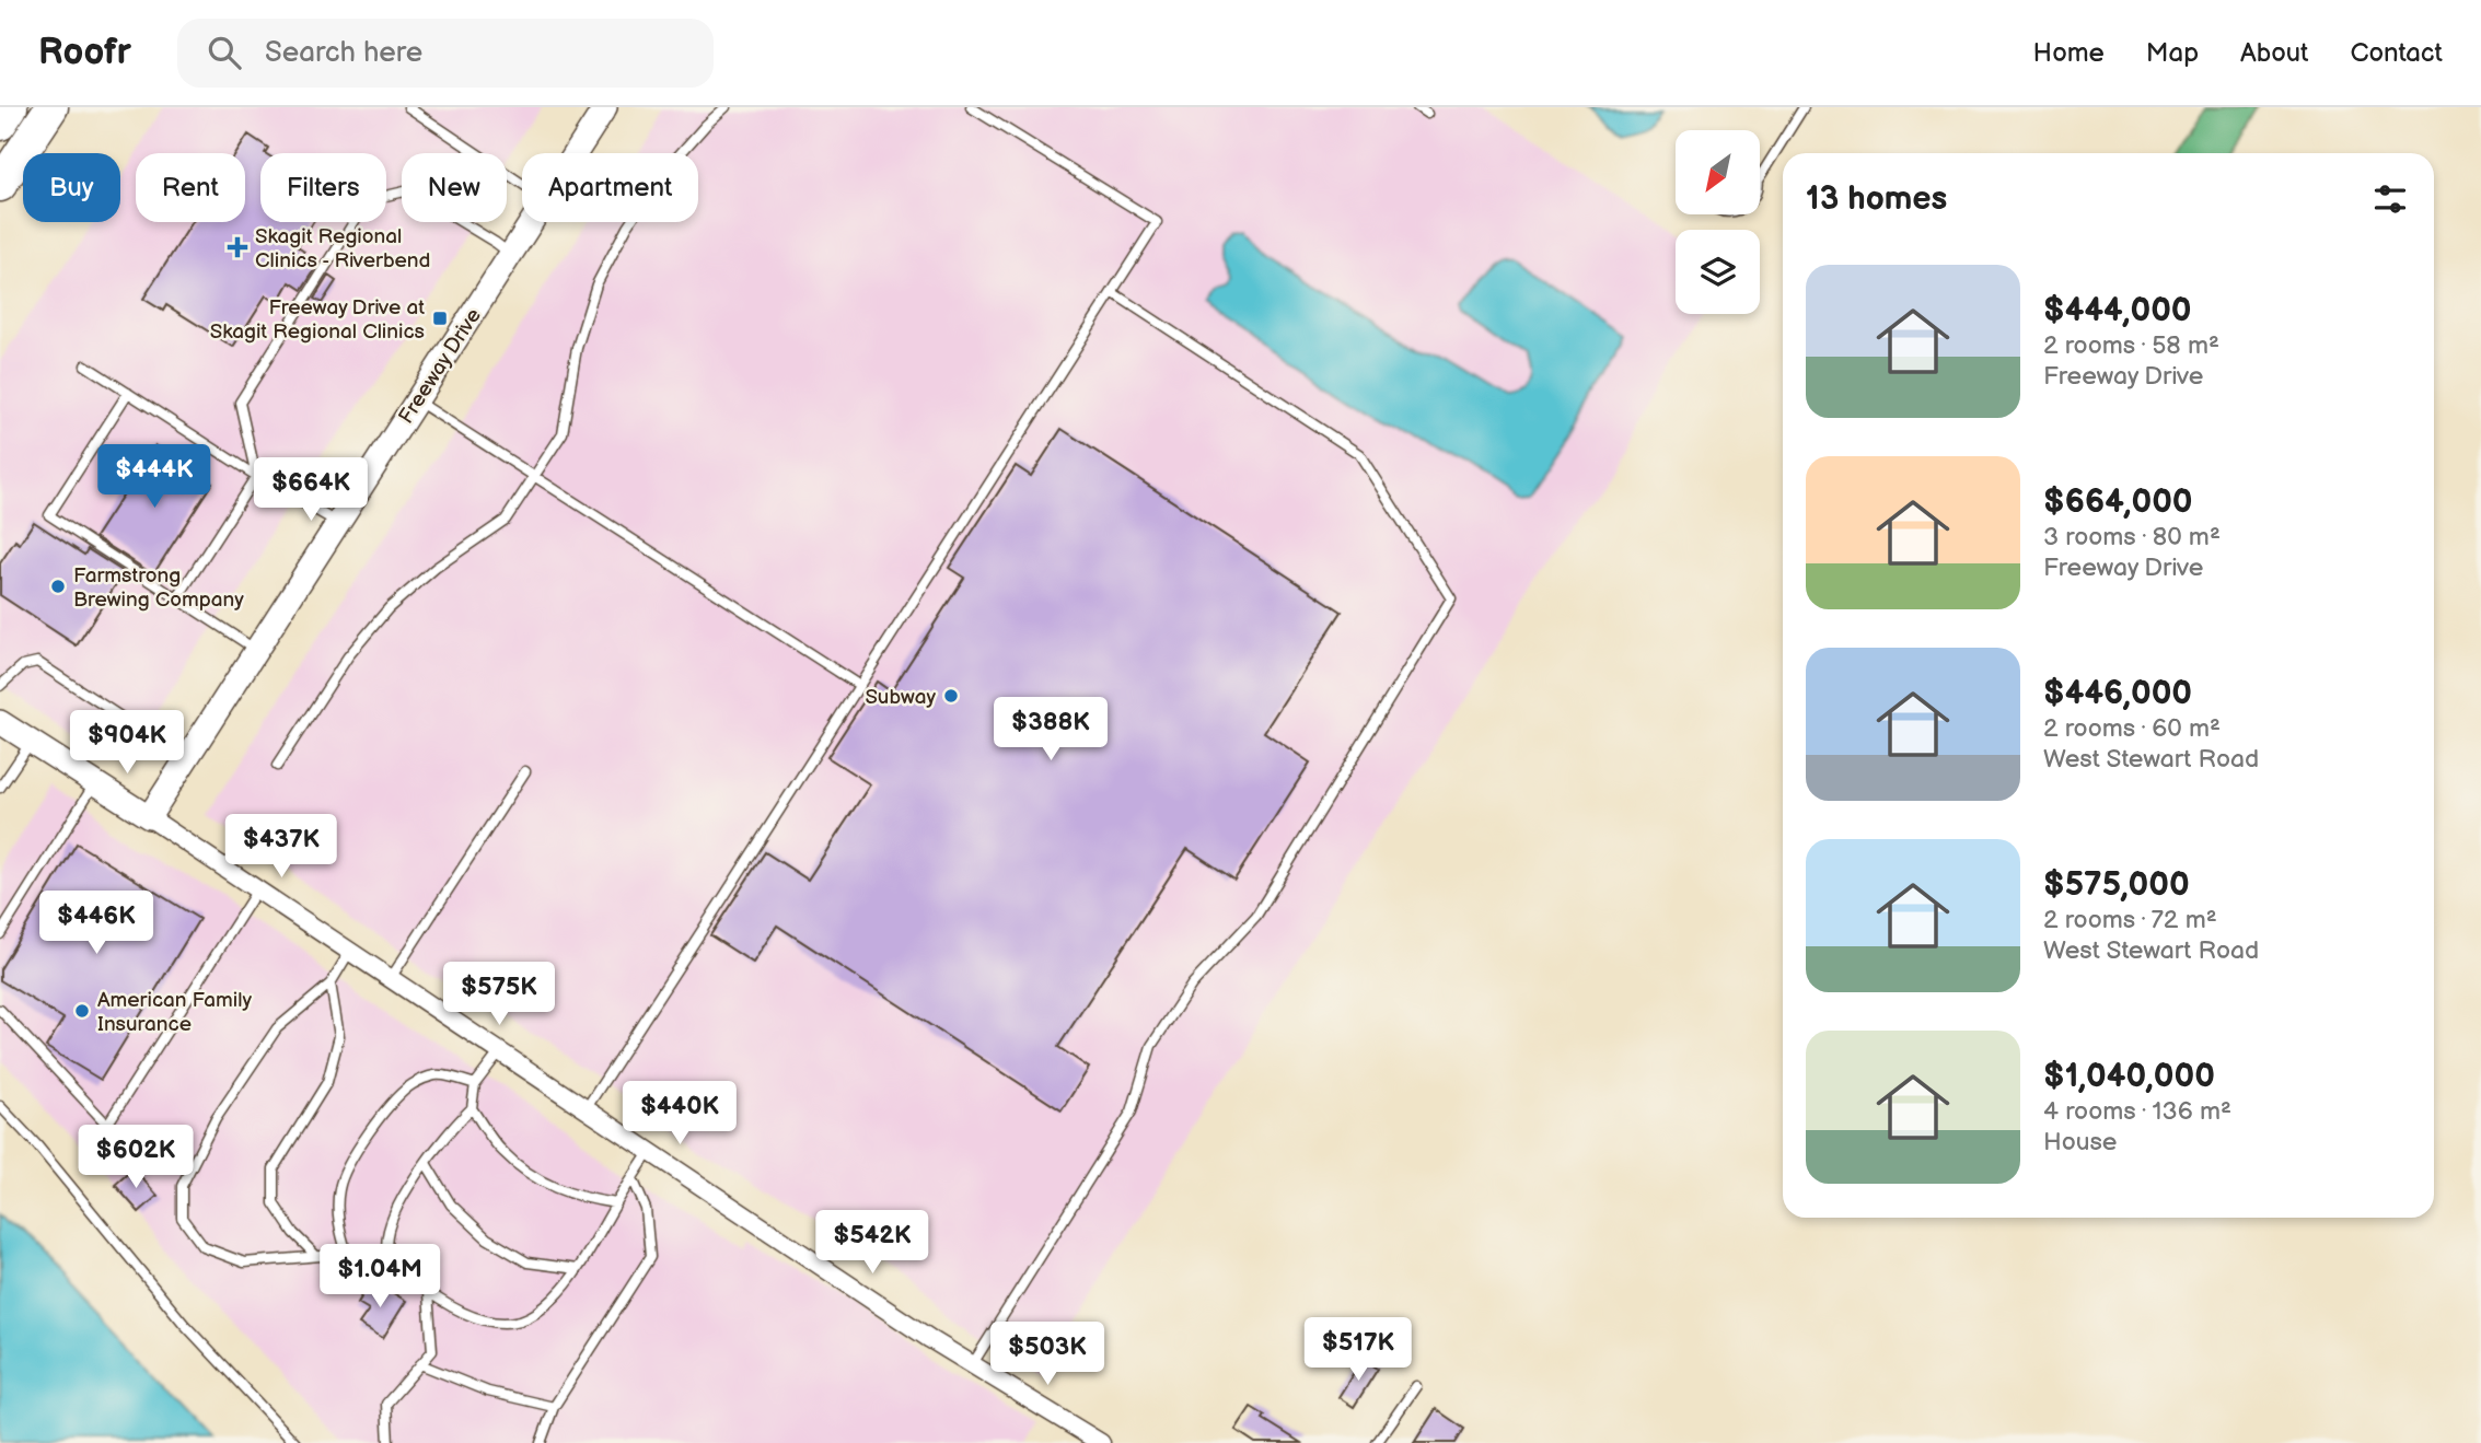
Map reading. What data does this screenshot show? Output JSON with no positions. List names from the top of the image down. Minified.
{"streets":{"street":["Freeway Drive"]},"places":{"health":["Skagit Regional Clinics - Riverbend"],"transit":["Freeway Drive at Skagit Regional Clinics"],"other":["Farmstrong Brewing Company","Subway","American Family Insurance"]},"north":"bottom left","page":{"header":"Roofr","search":"Search here","nav":["Home","Map","About","Contact"],"chip":["Buy","Rent","Filters","New","Apartment"],"heading":"13 homes","list":[{"name":"$444,000","note":"2 rooms · 58 m² · Freeway Drive"},{"name":"$664,000","note":"3 rooms · 80 m² · Freeway Drive"},{"name":"$446,000","note":"2 rooms · 60 m² · West Stewart Road"},{"name":"$575,000","note":"2 rooms · 72 m² · West Stewart Road"},{"name":"$1,040,000","note":"4 rooms · 136 m² · House"}],"price":["$444K","$664K","$388K","$904K","$437K","$446K","$575K","$440K","$602K","$542K","$1.04M","$517K","$503K"]}}
